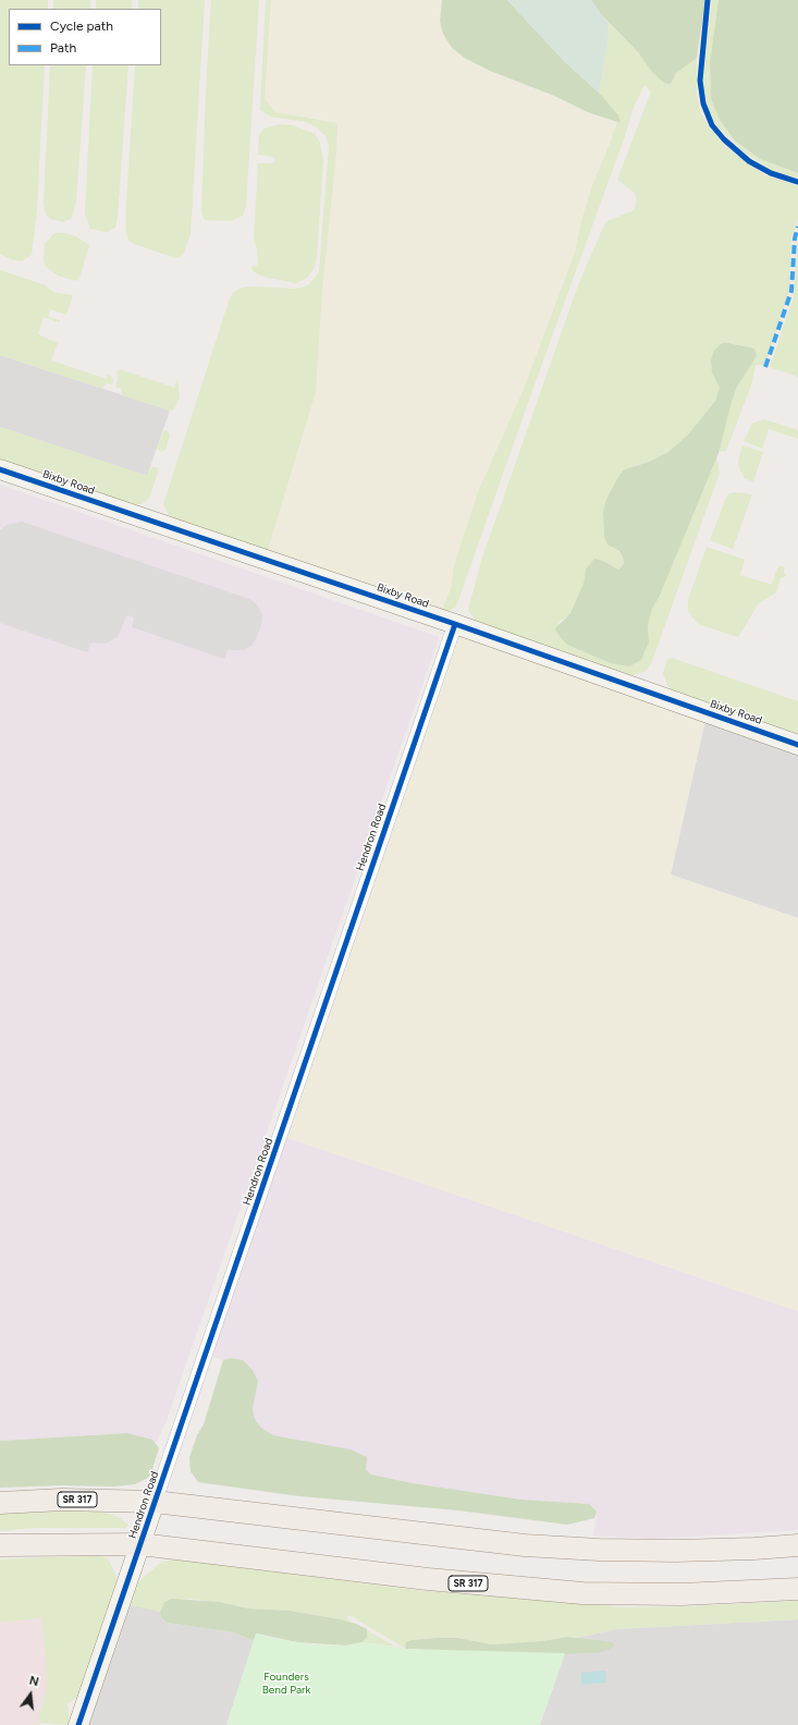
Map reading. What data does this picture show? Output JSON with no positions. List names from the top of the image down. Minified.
{"streets":{"main road":["SR 317"],"street":["Bixby Road","Hendron Road"]},"crossings":[["Bixby Road","Hendron Road"],["Hendron Road","SR 317"]],"parks":["Founders Bend Park"],"legend":["Cycle path","Path"],"north":"top"}
